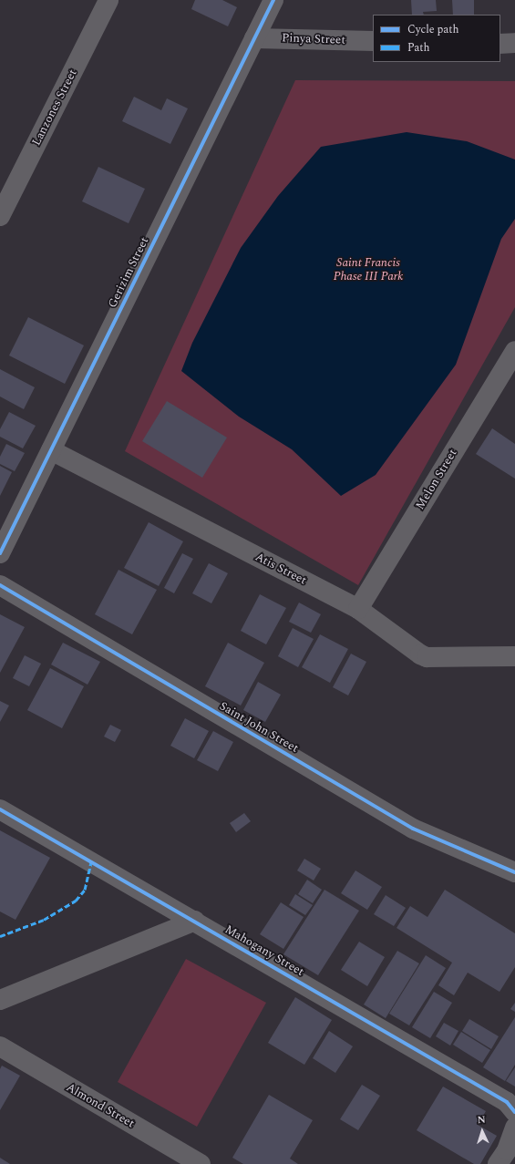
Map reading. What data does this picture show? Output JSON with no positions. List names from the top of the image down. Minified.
{"streets":{"street":["Pinya Street","Lanzones Street","Gerizim Street","Melon Street","Atis Street","Saint John Street","Mahogany Street","Almond Street"]},"crossings":[["Pinya Street","Gerizim Street"],["Gerizim Street","Atis Street"],["Melon Street","Atis Street"]],"parks":["Saint Francis Phase III Park"],"legend":["Cycle path","Path"],"north":"top"}
